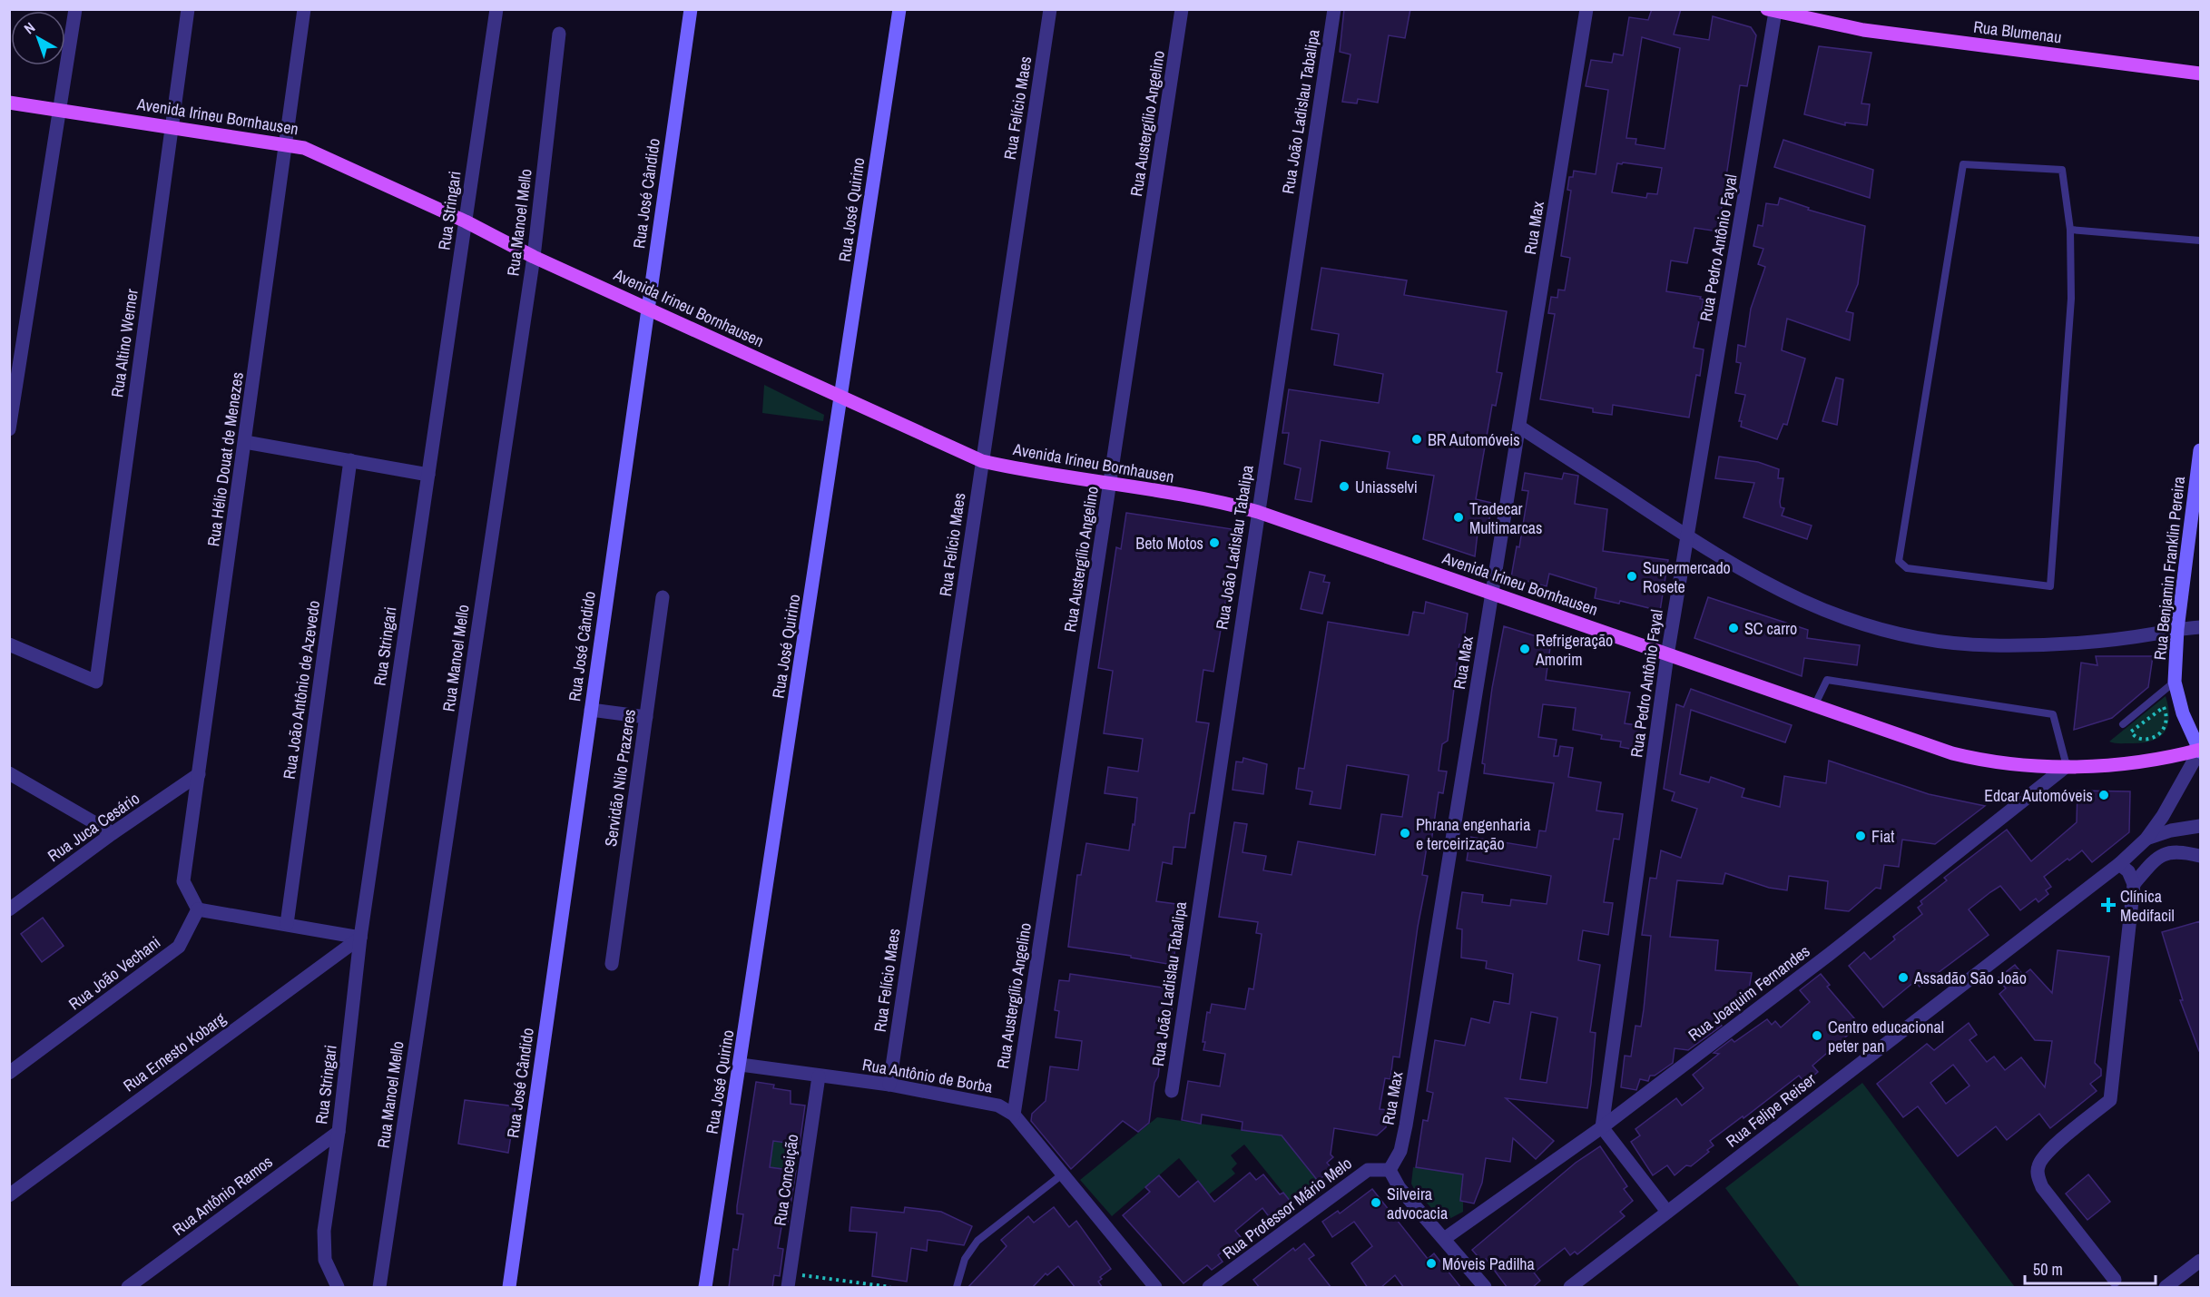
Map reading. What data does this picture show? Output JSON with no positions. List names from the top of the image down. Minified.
{"streets":{"main road":["Rua Blumenau","Avenida Irineu Bornhausen","Rua José Cândido","Rua José Quirino","Rua Benjamin Franklin Pereira"],"street":["Rua Felício Maes","Rua João Ladislau Tabalipa","Rua Austergílio Angelino","Rua Stringari","Rua Manoel Mello","Rua Max","Rua Pedro Antônio Fayal","Rua Altino Werner","Rua Hélio Douat de Menezes","Rua João Antônio de Azevedo","Servidão Nilo Prazeres","Rua Juca Cesário","Rua João Vechani","Rua Joaquim Fernandes","Rua Ernesto Kobarg","Rua Antônio de Borba","Rua Felipe Reiser","Rua Conceição","Rua Antônio Ramos","Rua Professor Mário Melo"]},"crossings":[["Rua Blumenau","Rua Pedro Antônio Fayal"],["Rua Felício Maes","Avenida Irineu Bornhausen"],["Rua Felício Maes","Rua Antônio de Borba"],["Rua João Ladislau Tabalipa","Avenida Irineu Bornhausen"],["Avenida Irineu Bornhausen","Rua Austergílio Angelino"],["Avenida Irineu Bornhausen","Rua José Cândido"],["Avenida Irineu Bornhausen","Rua José Quirino"],["Avenida Irineu Bornhausen","Rua Stringari"],["Avenida Irineu Bornhausen","Rua Manoel Mello"],["Avenida Irineu Bornhausen","Rua Max"],["Avenida Irineu Bornhausen","Rua Pedro Antônio Fayal"],["Avenida Irineu Bornhausen","Rua Altino Werner"],["Avenida Irineu Bornhausen","Rua Hélio Douat de Menezes"],["Avenida Irineu Bornhausen","Rua Benjamin Franklin Pereira"],["Avenida Irineu Bornhausen","Rua Joaquim Fernandes"],["Avenida Irineu Bornhausen","Rua Felipe Reiser"],["Rua Austergílio Angelino","Rua Antônio de Borba"],["Rua José Quirino","Rua Antônio de Borba"],["Rua Stringari","Rua Ernesto Kobarg"],["Rua Stringari","Rua Antônio Ramos"],["Rua Max","Rua Professor Mário Melo"],["Rua Pedro Antônio Fayal","Rua Joaquim Fernandes"],["Rua Hélio Douat de Menezes","Rua Juca Cesário"],["Rua Hélio Douat de Menezes","Rua João Vechani"],["Rua Benjamin Franklin Pereira","Rua Felipe Reiser"],["Rua Antônio de Borba","Rua Conceição"]],"places":{"other":["BR Automóveis","Uniasselvi","Tradecar Multimarcas","Beto Motos","Supermercado Rosete","SC carro","Refrigeração Amorim","Edcar Automóveis","Phrana engenharia e terceirização","Fiat","Assadão São João","Centro educacional peter pan","Silveira advocacia","Móveis Padilha"],"health":["Clínica Medifacil"]},"scale_bar":"50 m","north":"top left"}
